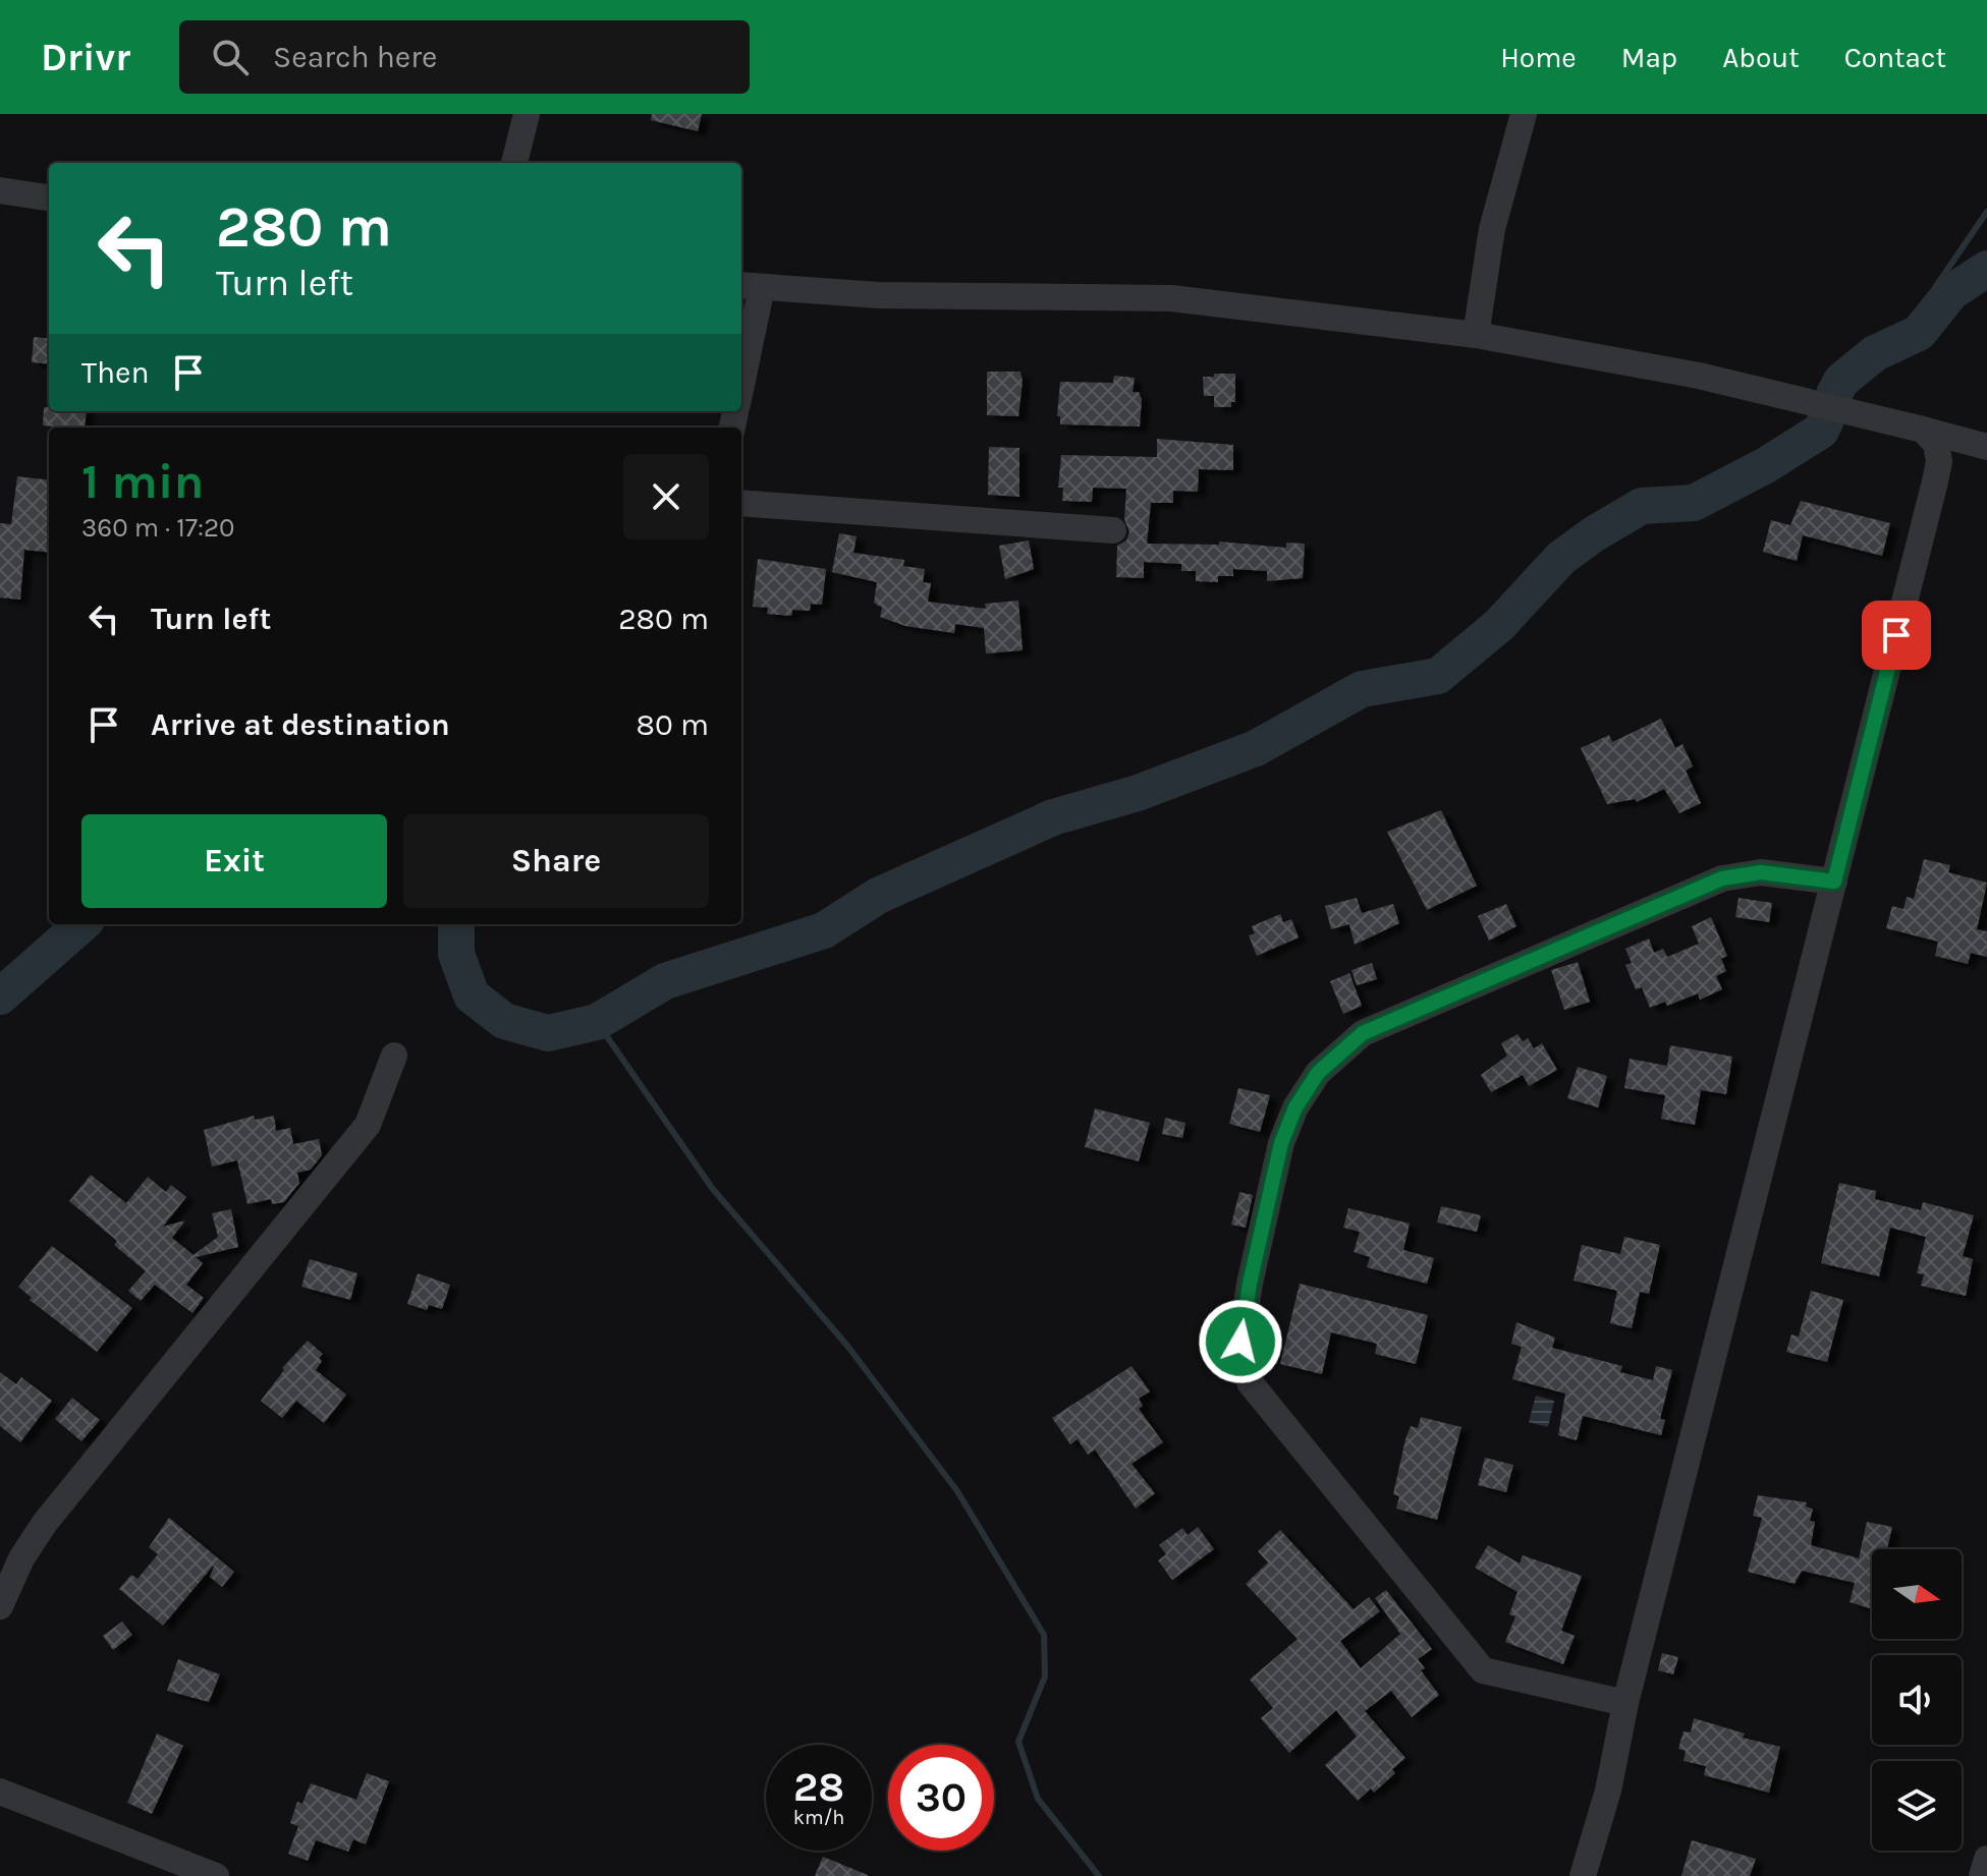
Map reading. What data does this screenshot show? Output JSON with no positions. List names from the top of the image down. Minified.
{"north":"right","page":{"header":"Drivr","search":"Search here","nav":["Home","Map","About","Contact"],"turn":["280 m","Turn left"],"then":"Then","heading":["1 min","360 m · 17:20"],"list":[{"name":"Turn left","value":"280 m"},{"name":"Arrive at destination","value":"80 m"}],"buttons":["Exit","Share"],"speed":"28 km/h","limit":"30"}}
